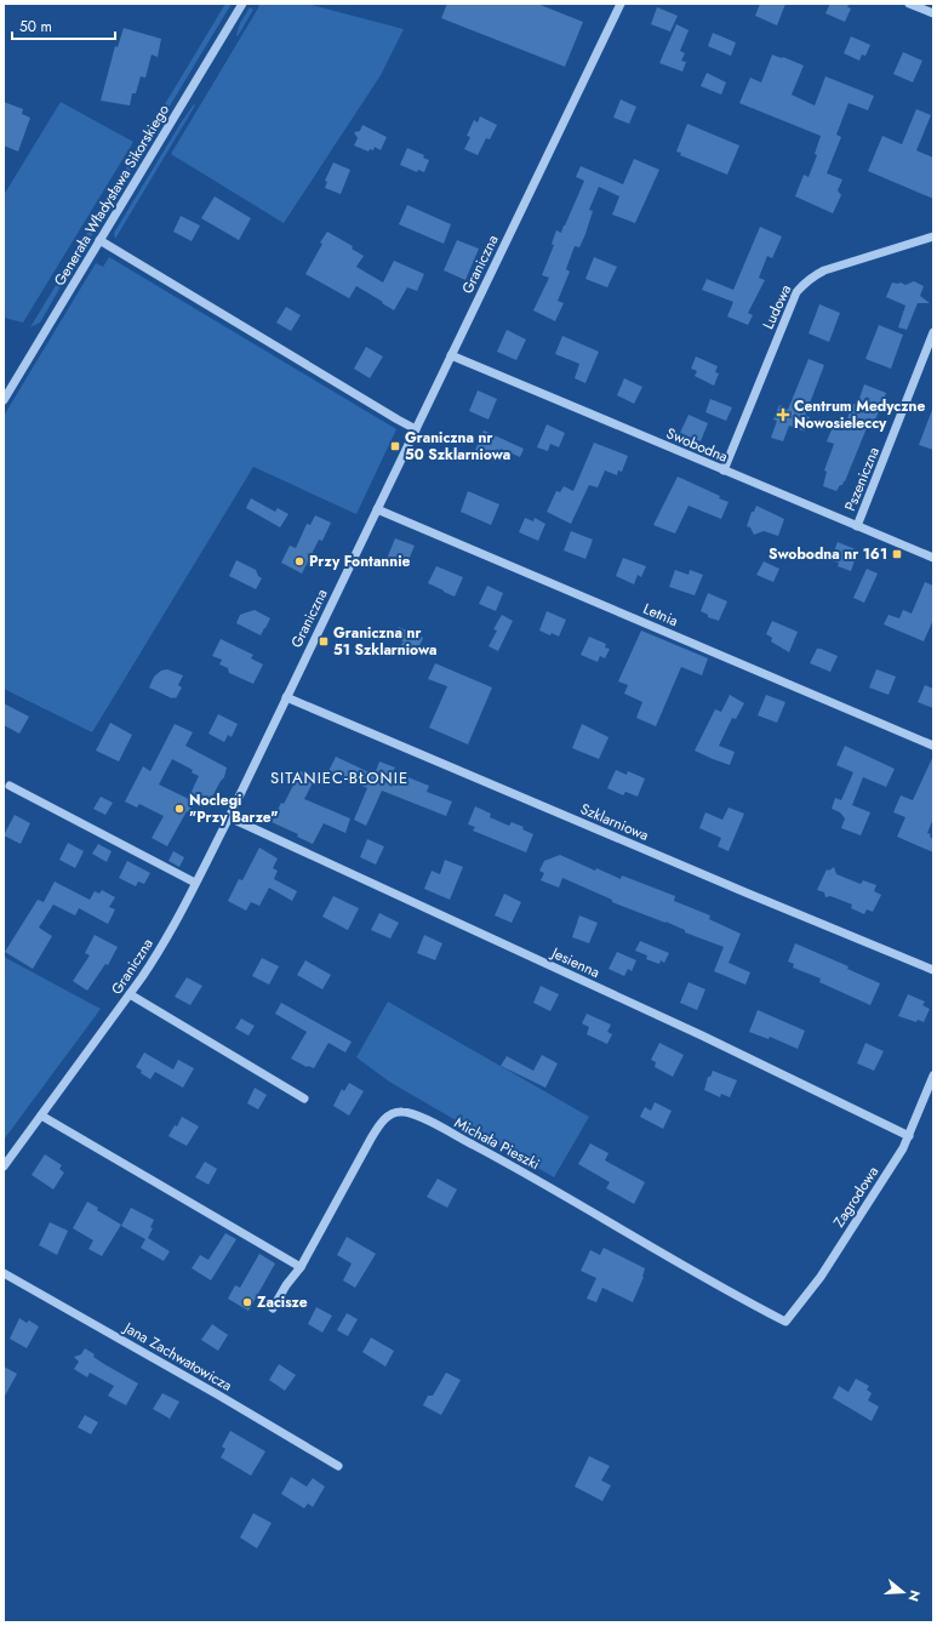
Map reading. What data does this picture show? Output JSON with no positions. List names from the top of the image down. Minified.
{"streets":{"street":["Generała Władysława Sikorskiego","Graniczna","Ludowa","Swobodna","Pszeniczna","Letnia","Szklarniowa","Jesienna","Michała Pieszki","Zagrodowa","Jana Zachwatowicza"]},"crossings":[["Graniczna","Swobodna"],["Graniczna","Letnia"],["Graniczna","Szklarniowa"],["Graniczna","Jesienna"],["Ludowa","Swobodna"],["Swobodna","Pszeniczna"],["Jesienna","Zagrodowa"],["Michała Pieszki","Zagrodowa"]],"districts":["SITANIEC-BŁONIE"],"places":{"health":["Centrum Medyczne Nowosieleccy"],"transit":["Graniczna nr 50 Szklarniowa","Swobodna nr 161","Graniczna nr 51 Szklarniowa"],"other":["Przy Fontannie","Noclegi \"Przy Barze\"","Zacisze"]},"scale_bar":"50 m","north":"right"}
